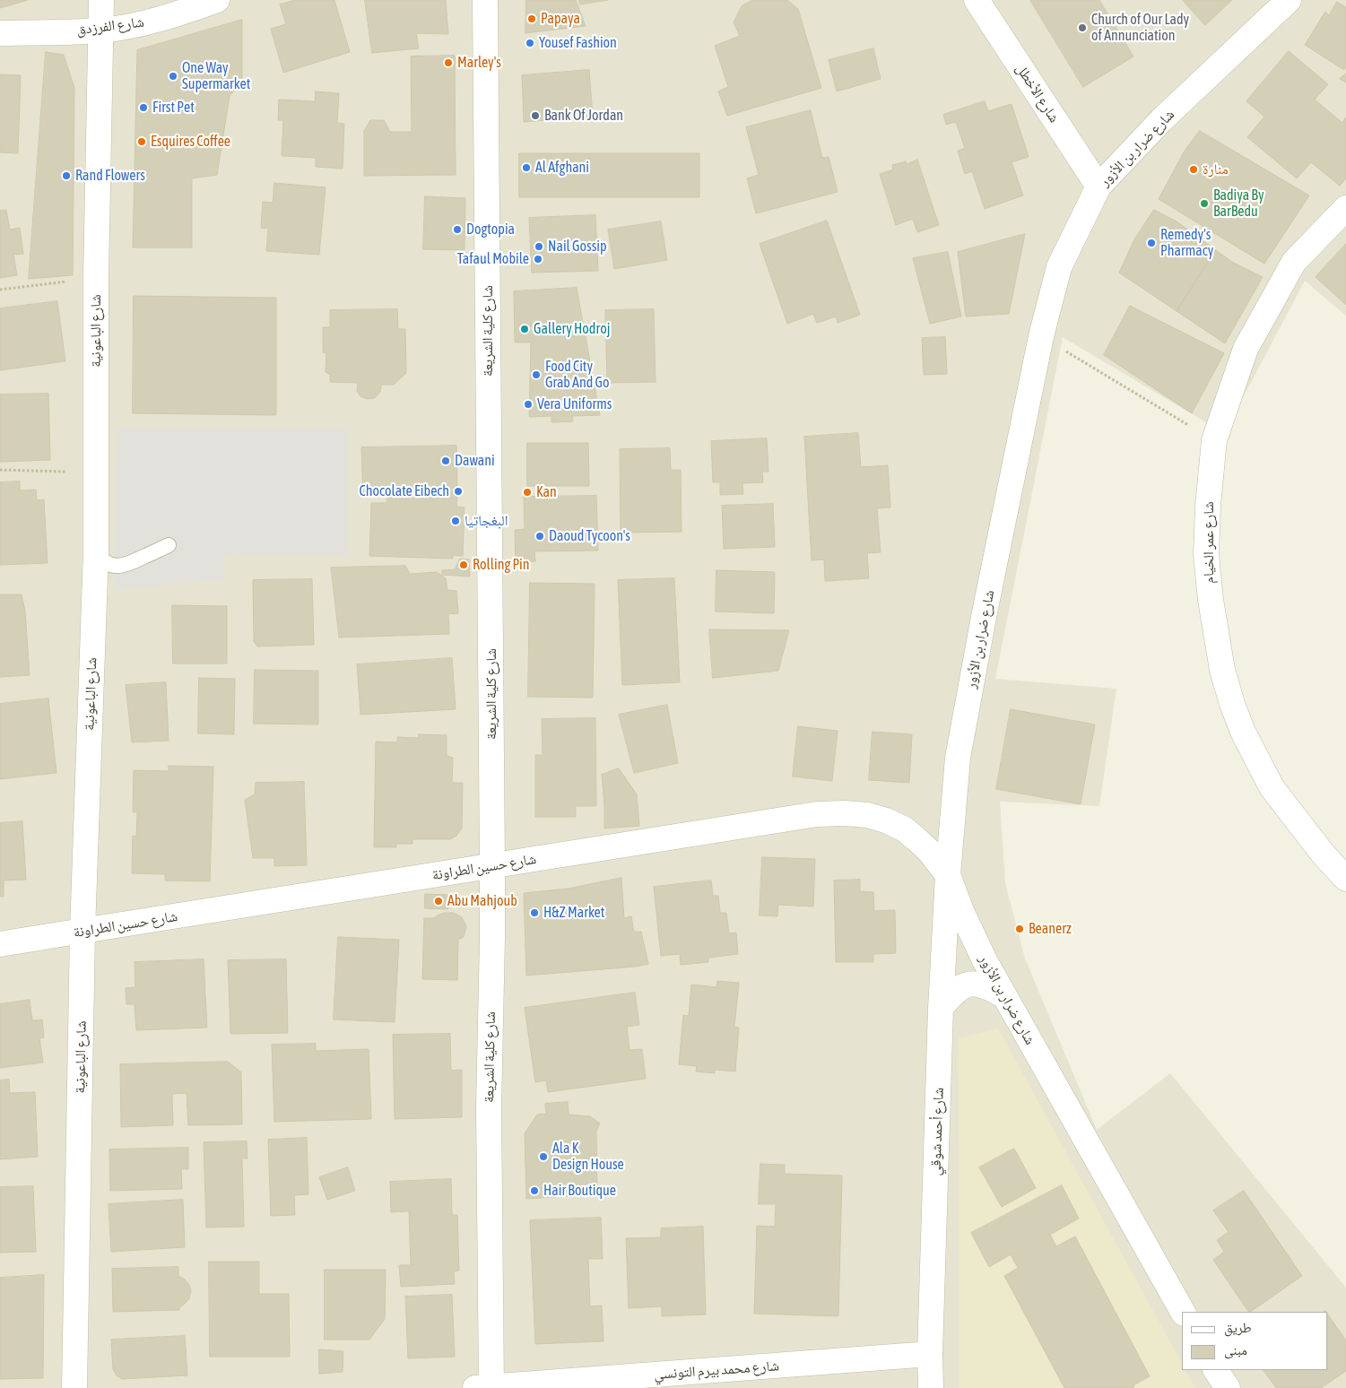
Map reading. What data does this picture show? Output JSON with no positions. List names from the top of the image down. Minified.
{"streets":{"street":["شارع الفرزدق","شارع الأخطل","شارع ضرار بن الأزور","شارع الباعونية","شارع كلية الشريعة","شارع عمر الخيام","شارع حسين الطراونة","شارع أحمد شوقي","شارع محمد بيرم التونسي"]},"crossings":[["شارع الفرزدق","شارع الباعونية"],["شارع الأخطل","شارع ضرار بن الأزور"],["شارع ضرار بن الأزور","شارع حسين الطراونة"],["شارع ضرار بن الأزور","شارع أحمد شوقي"],["شارع الباعونية","شارع حسين الطراونة"],["شارع كلية الشريعة","شارع حسين الطراونة"],["شارع كلية الشريعة","شارع محمد بيرم التونسي"],["شارع حسين الطراونة","شارع أحمد شوقي"],["شارع أحمد شوقي","شارع محمد بيرم التونسي"]],"places":["Papaya","Church of Our Lady of Annunciation","Yousef Fashion","Marley's","One Way Supermarket","First Pet","Bank Of Jordan","Esquires Coffee","Al Afghani","منارة","Rand Flowers","Badiya By BarBedu","Dogtopia","Remedy's Pharmacy","Nail Gossip","Tafaul Mobile","Gallery Hodroj","Food City Grab And Go","Vera Uniforms","Dawani","Chocolate Eibech","Kan","البغجاتيا","Daoud Tycoon's","Rolling Pin","Abu Mahjoub","H&Z Market","Beanerz","Ala K Design House","Hair Boutique"],"legend":["طريق","مبنى"]}
